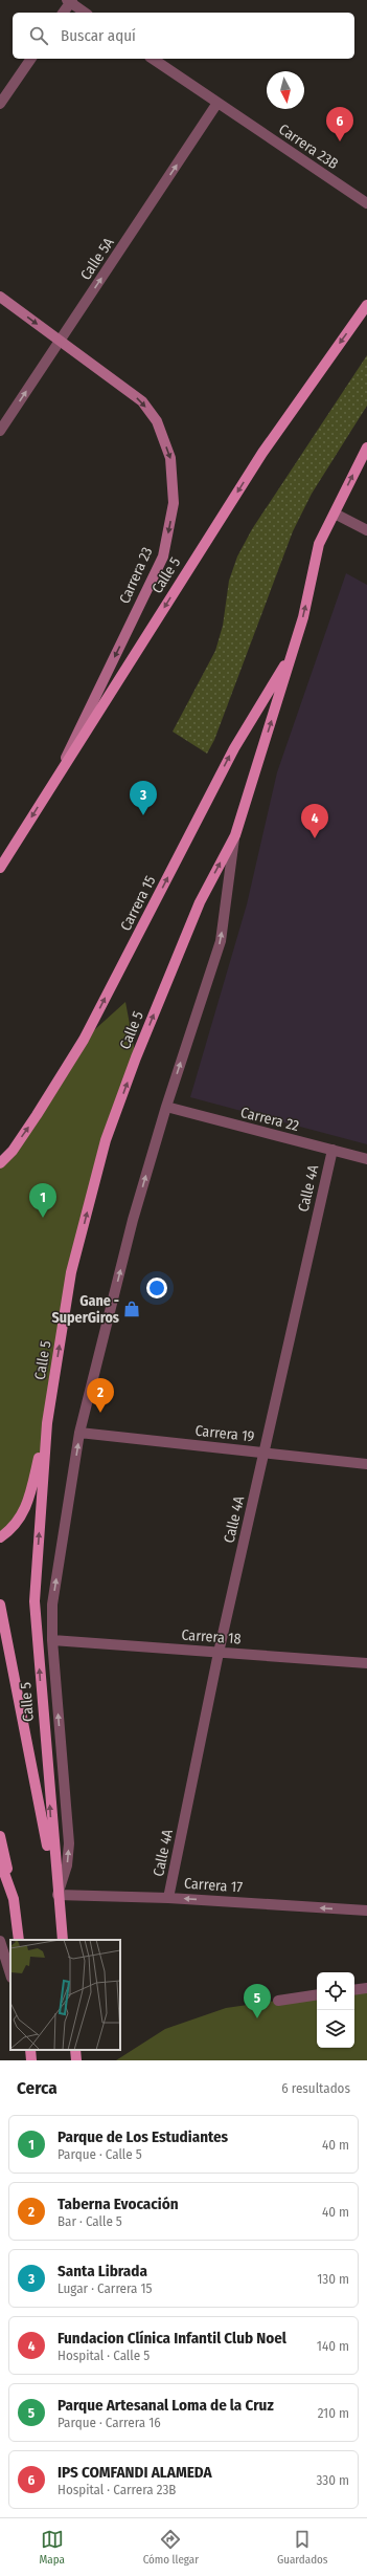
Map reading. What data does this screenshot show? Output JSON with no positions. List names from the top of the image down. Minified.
{"streets":{"main road":["Carrera 23","Calle 5","Carrera 15"],"street":["Carrera 23B","Calle 5A","Carrera 22","Calle 4A","Carrera 19","Carrera 18","Carrera 17"]},"crossings":[["Carrera 23B","Calle 5A"],["Calle 5A","Carrera 23"],["Carrera 23","Calle 5"],["Calle 5","Carrera 15"],["Calle 5","Carrera 22"],["Calle 5","Carrera 19"],["Calle 5","Carrera 18"],["Calle 5","Carrera 17"],["Carrera 22","Calle 4A"],["Calle 4A","Carrera 19"],["Calle 4A","Carrera 18"],["Calle 4A","Carrera 17"]],"one_way":["Calle 5A","Carrera 23","Carrera 15","Carrera 17"],"places":{"shop":["Gane - SuperGiros"]},"north":"bottom","page":{"search":"Buscar aquí","pins":["6","3","4","1","2","5"],"heading":["Cerca","6 resultados"],"list":[{"mark":"1","name":"Parque de Los Estudiantes","note":"Parque · Calle 5","value":"40 m"},{"mark":"2","name":"Taberna Evocación","note":"Bar · Calle 5","value":"40 m"},{"mark":"3","name":"Santa Librada","note":"Lugar · Carrera 15","value":"130 m"},{"mark":"4","name":"Fundacion Clínica Infantil Club Noel","note":"Hospital · Calle 5","value":"140 m"},{"mark":"5","name":"Parque Artesanal Loma de la Cruz","note":"Parque · Carrera 16","value":"210 m"},{"mark":"6","name":"IPS COMFANDI ALAMEDA","note":"Hospital · Carrera 23B","value":"330 m"}],"nav":["Mapa","Cómo llegar","Guardados"]}}
